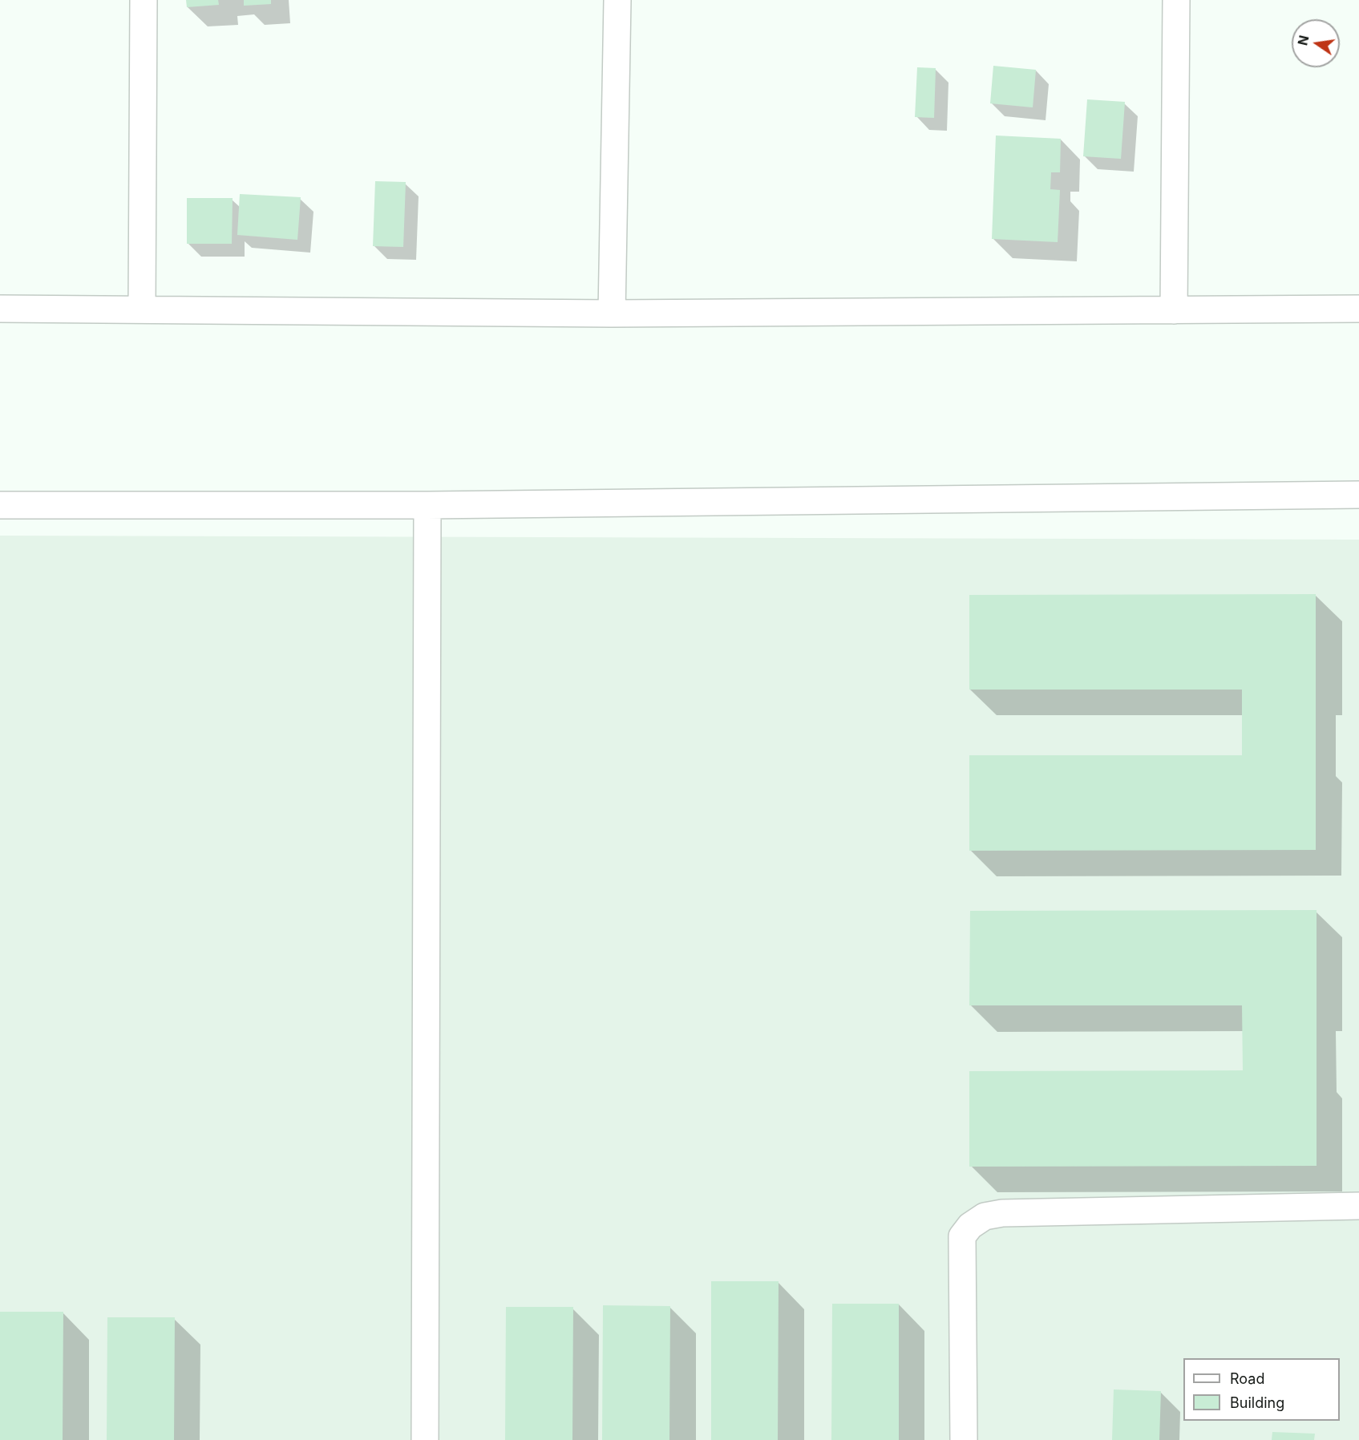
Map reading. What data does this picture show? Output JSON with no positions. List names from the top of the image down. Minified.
{"legend":["Road","Building"],"north":"left"}
